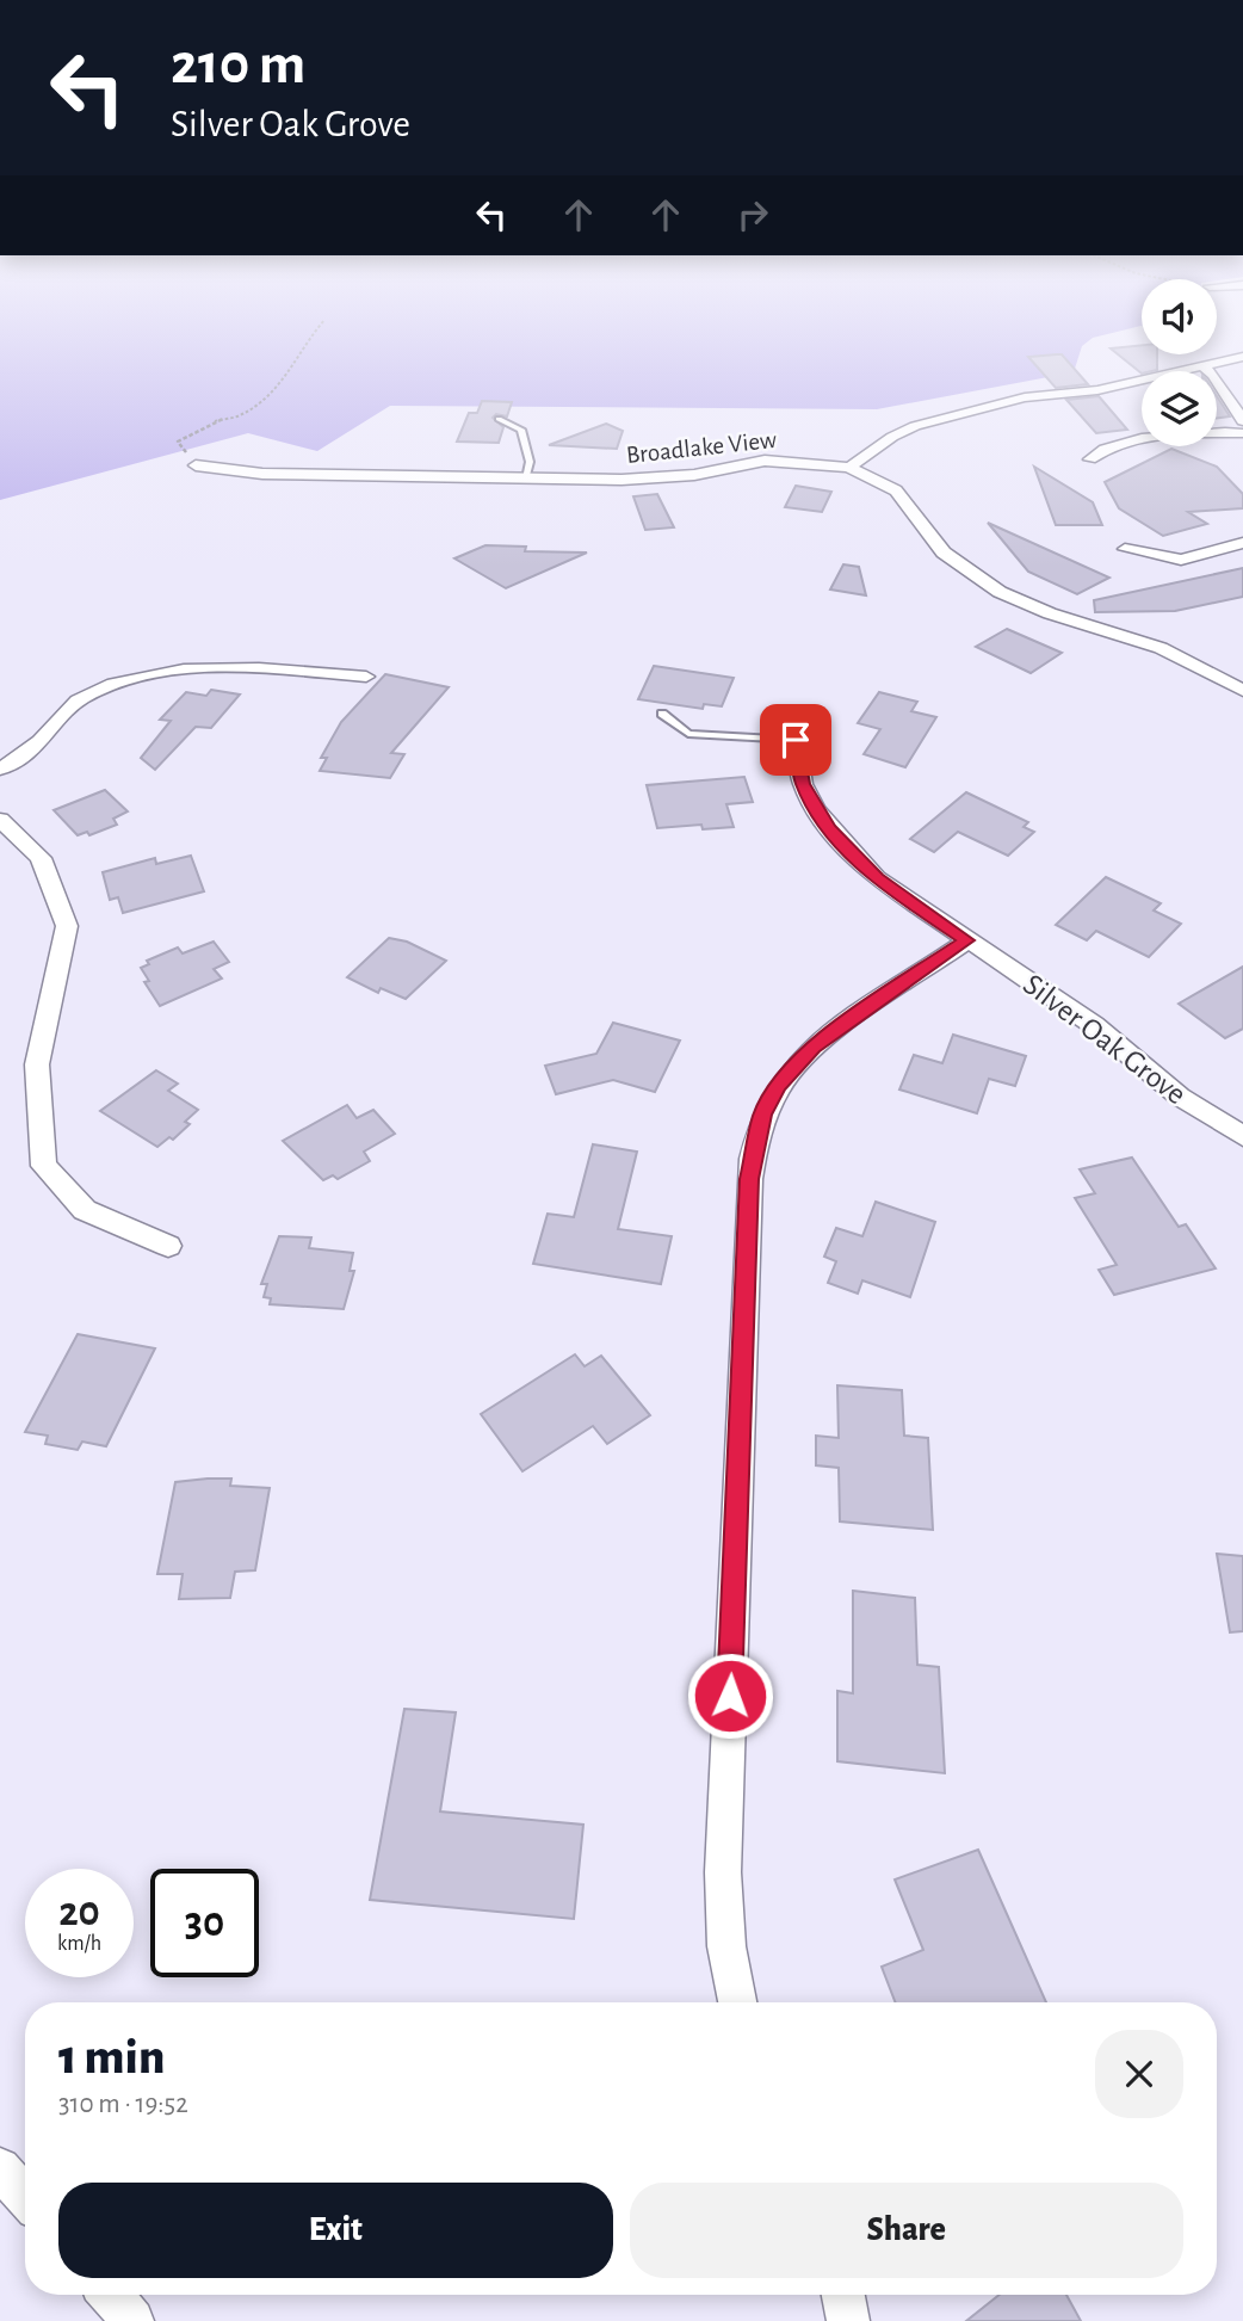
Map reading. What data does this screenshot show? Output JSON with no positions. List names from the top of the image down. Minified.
{"streets":{"street":["Broadlake View","Silver Oak Grove"]},"page":{"turn":["210 m","Silver Oak Grove"],"speed":"20 km/h","limit":"30","heading":["1 min","310 m · 19:52"],"buttons":["Exit","Share"]}}
